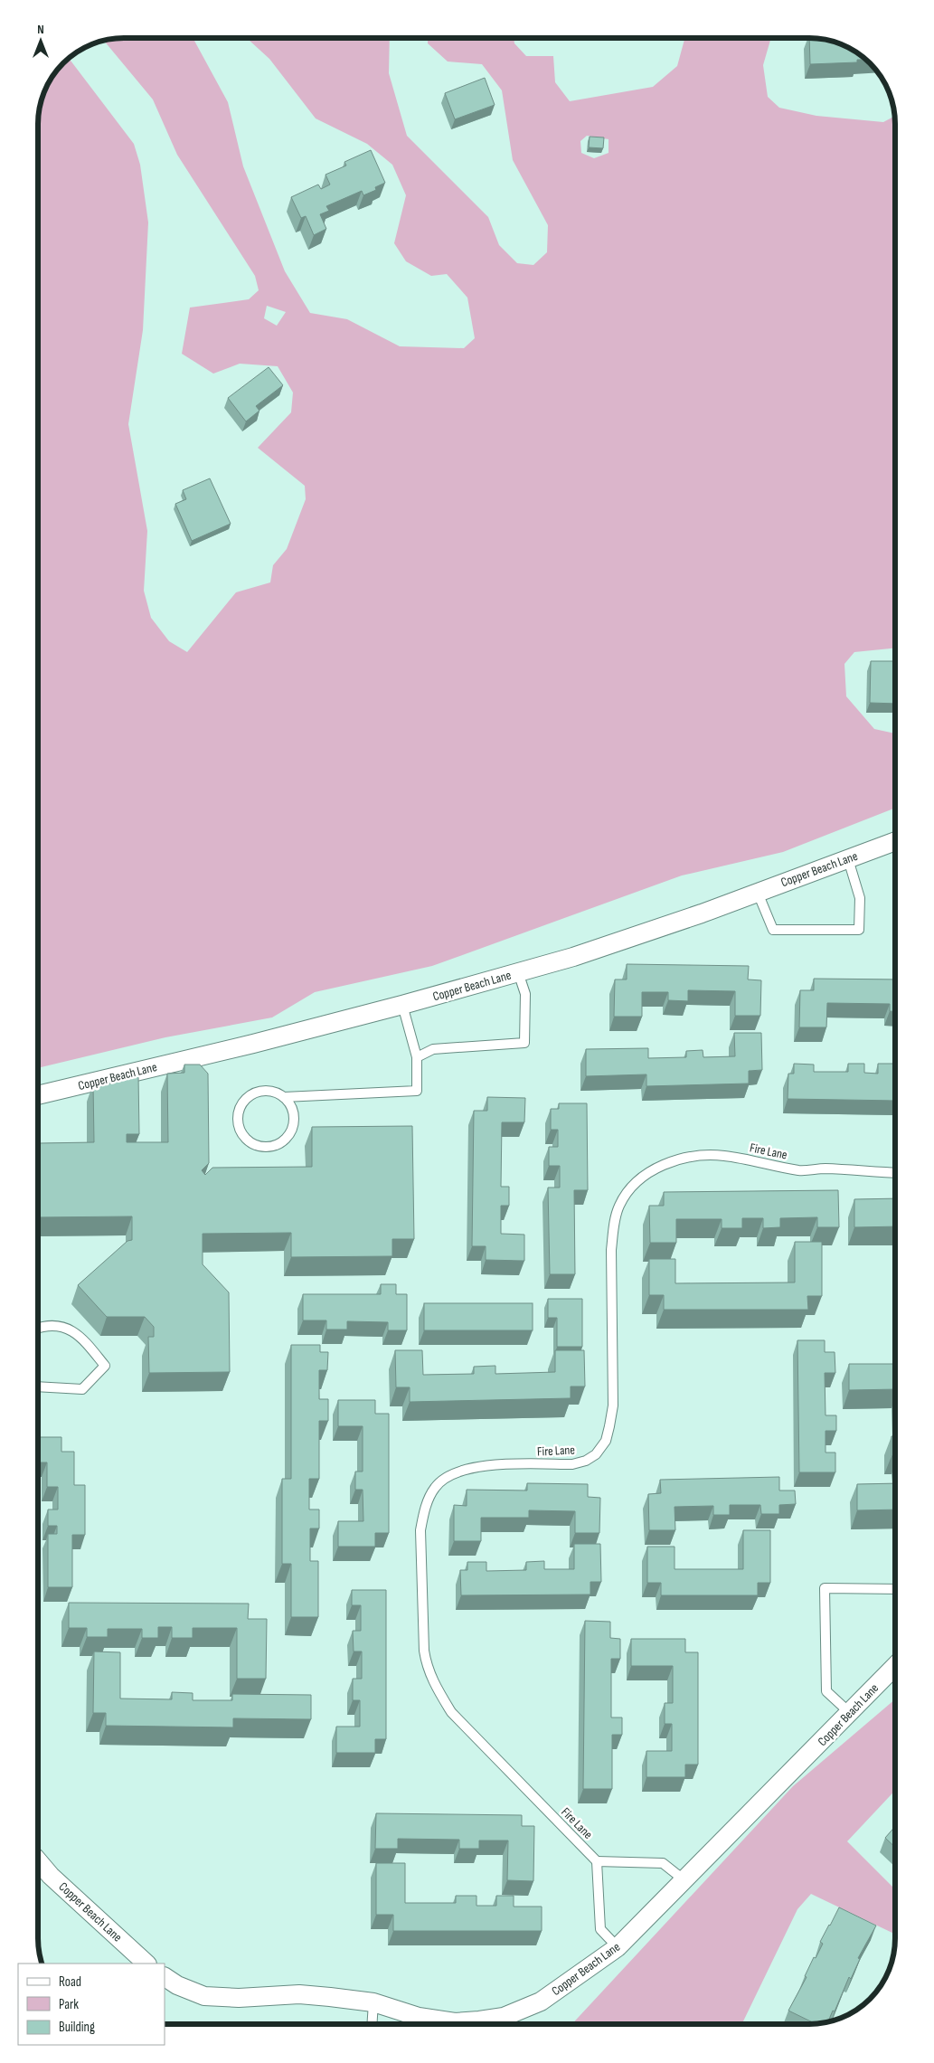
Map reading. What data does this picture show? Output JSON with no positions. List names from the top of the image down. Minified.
{"streets":{"street":["Copper Beach Lane"],"lane":["Fire Lane"]},"legend":["Road","Park","Building"],"north":"top"}
